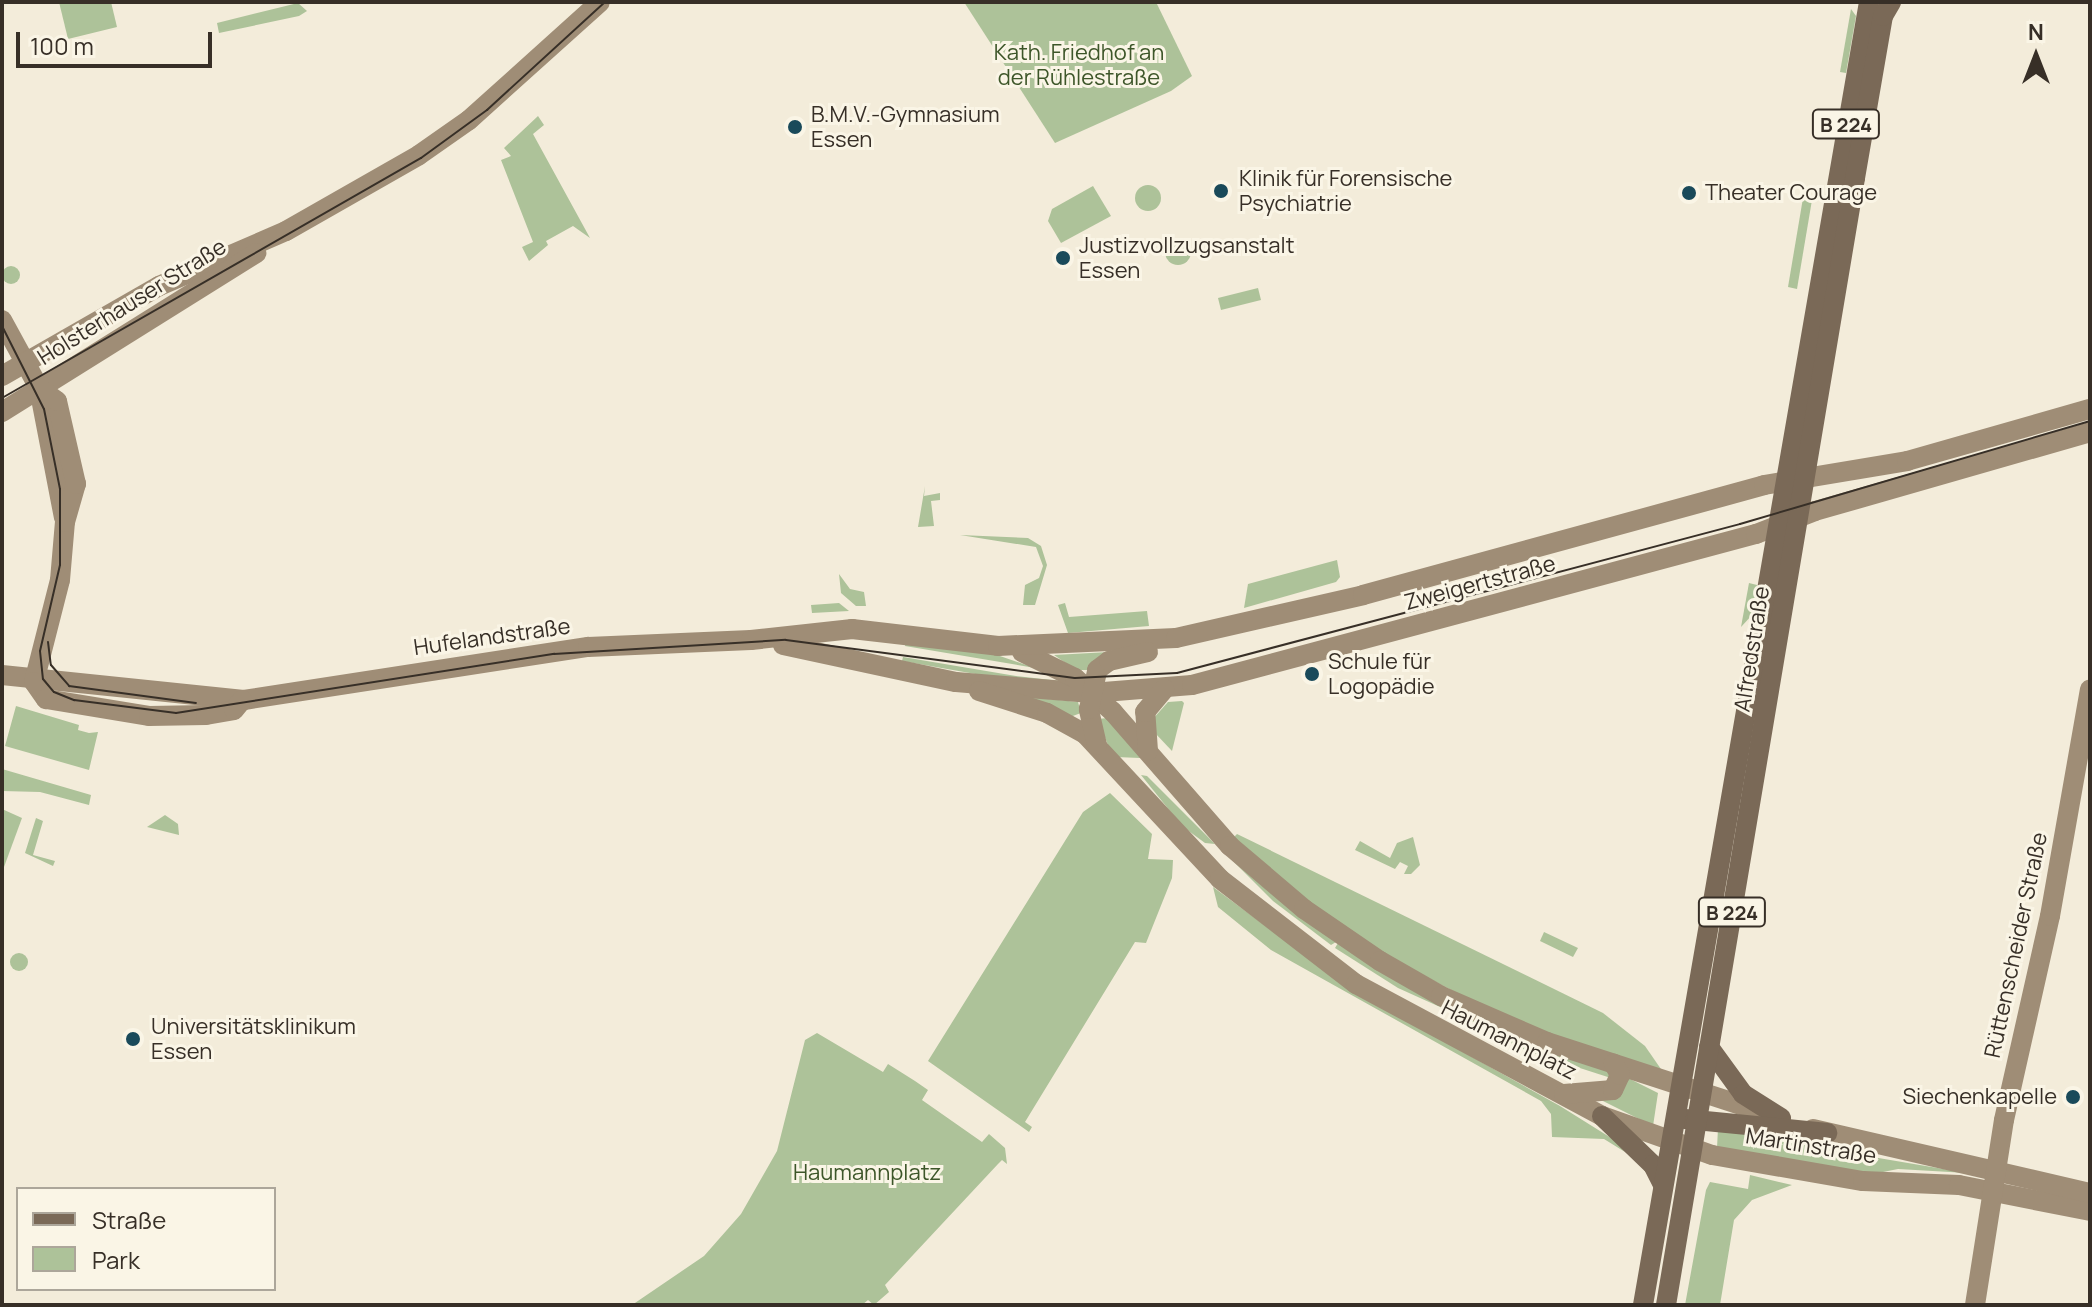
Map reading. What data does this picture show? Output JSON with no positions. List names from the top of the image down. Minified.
{"streets":{"main road":["B 224","Holsterhauser Straße","Zweigertstraße","Hufelandstraße","Alfredstraße","Rüttenscheider Straße","Haumannplatz","Martinstraße"]},"crossings":[["Zweigertstraße","Hufelandstraße"],["Zweigertstraße","Alfredstraße"],["Zweigertstraße","Haumannplatz"],["Alfredstraße","Haumannplatz"],["Alfredstraße","Martinstraße"],["Rüttenscheider Straße","Martinstraße"],["Haumannplatz","Martinstraße"]],"parks":["Kath. Friedhof an der Rühlestraße","Haumannplatz"],"places":["B.M.V.-Gymnasium Essen","Klinik für Forensische Psychiatrie","Theater Courage","Justizvollzugsanstalt Essen","Schule für Logopädie","Universitätsklinikum Essen","Siechenkapelle"],"legend":["Straße","Park"],"scale_bar":"100 m","north":"top"}
